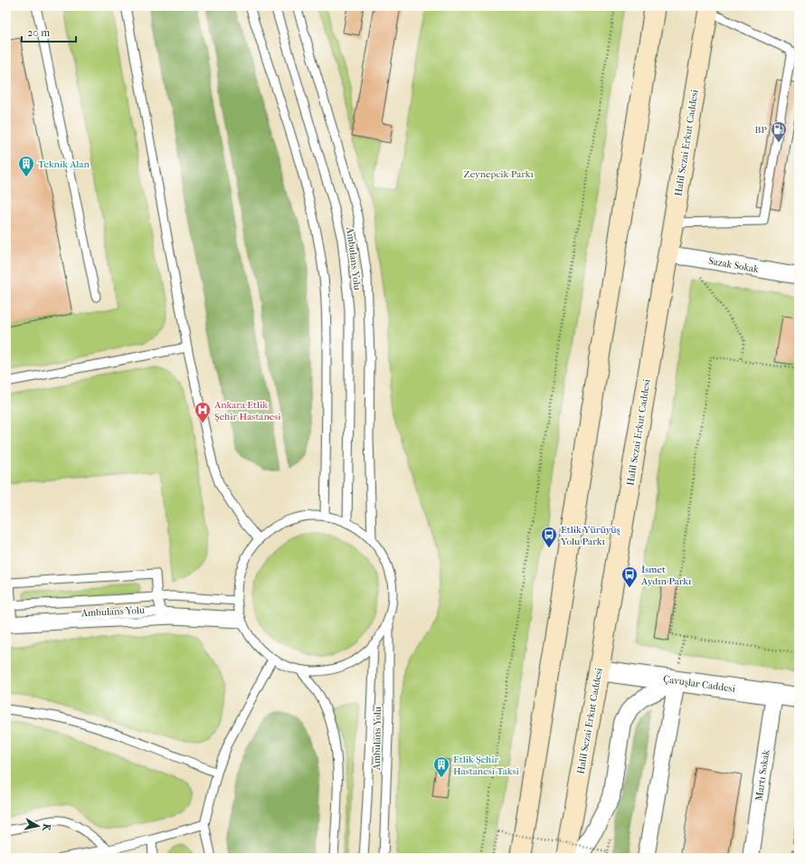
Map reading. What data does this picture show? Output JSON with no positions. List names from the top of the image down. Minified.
{"streets":{"main road":["Halil Sezai Erkut Caddesi"],"street":["Sazak Sokak","Çavuşlar Caddesi","Martı Sokak"],"lane":["Ambulans Yolu"]},"crossings":[["Halil Sezai Erkut Caddesi","Sazak Sokak"],["Halil Sezai Erkut Caddesi","Çavuşlar Caddesi"],["Çavuşlar Caddesi","Martı Sokak"]],"parks":["Zeynepcik Parkı"],"places":{"fuel station":["BP"],"building":["Teknik Alan","Etlik Şehir Hastanesi Taksi"],"hospital":["Ankara Etlik Şehir Hastanesi"],"bus stop":["Etlik Yürüyüş Yolu Parkı","İsmet Aydın Parkı"]},"scale_bar":"20 m","north":"right"}
